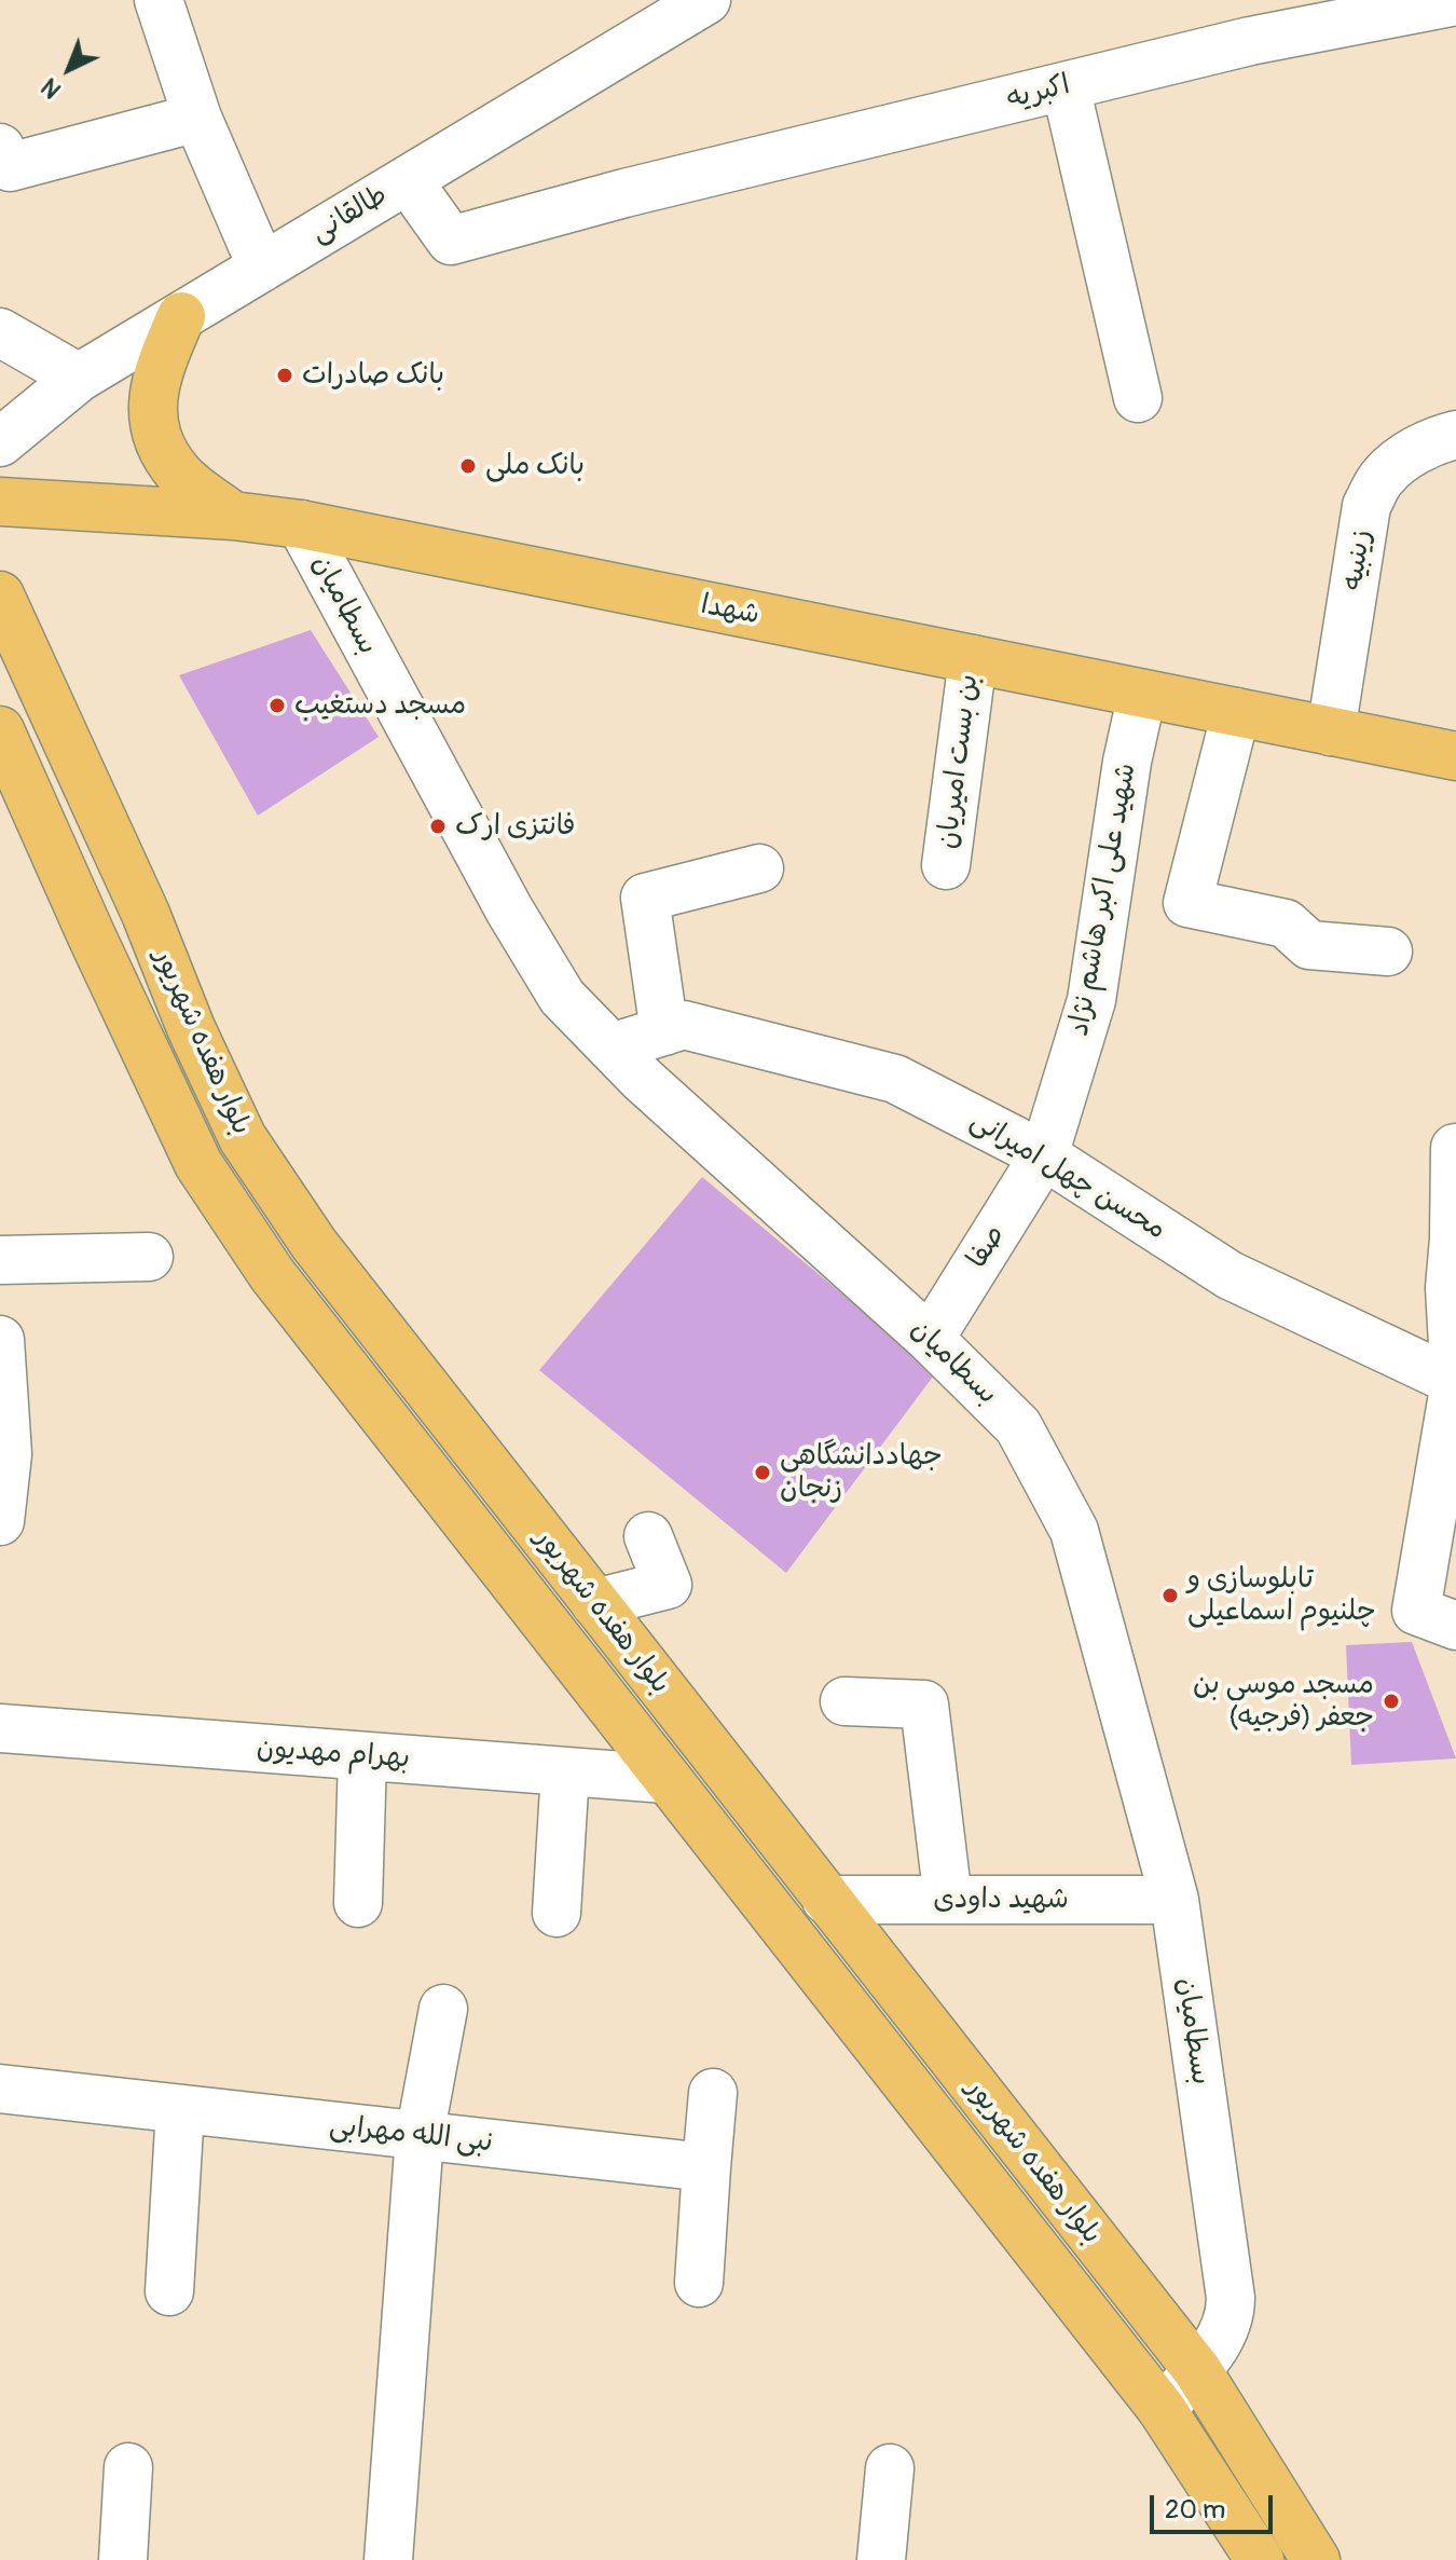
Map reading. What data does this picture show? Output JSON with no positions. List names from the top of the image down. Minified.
{"streets":{"main road":["شهدا","بلوار هفده شهریور"],"street":["اکبریه","طالقانی","زینبیه","بسطامیان","بن بست امیریان","شهید علی اکبر هاشم نژاد","محسن چهل امیرانی","صفا","بهرام مهدیون","شهید داودی","نبی الله مهرابی"]},"crossings":[["اکبریه","طالقانی"],["زینبیه","شهدا"],["بسطامیان","شهدا"],["بسطامیان","بلوار هفده شهریور"],["بسطامیان","محسن چهل امیرانی"],["بسطامیان","صفا"],["بسطامیان","شهید داودی"],["شهدا","بن بست امیریان"],["شهدا","شهید علی اکبر هاشم نژاد"],["شهید علی اکبر هاشم نژاد","محسن چهل امیرانی"],["شهید علی اکبر هاشم نژاد","صفا"],["بلوار هفده شهریور","بهرام مهدیون"],["بلوار هفده شهریور","شهید داودی"],["محسن چهل امیرانی","صفا"]],"places":["بانک صادرات","بانک ملی","مسجد دستغیب","فانتزی ارک","جهاددانشگاهی زنجان","تابلوسازی و چلنیوم اسماعیلی","مسجد موسی بن جعفر (فرجیه)"],"scale_bar":"20 m","north":"bottom left"}
